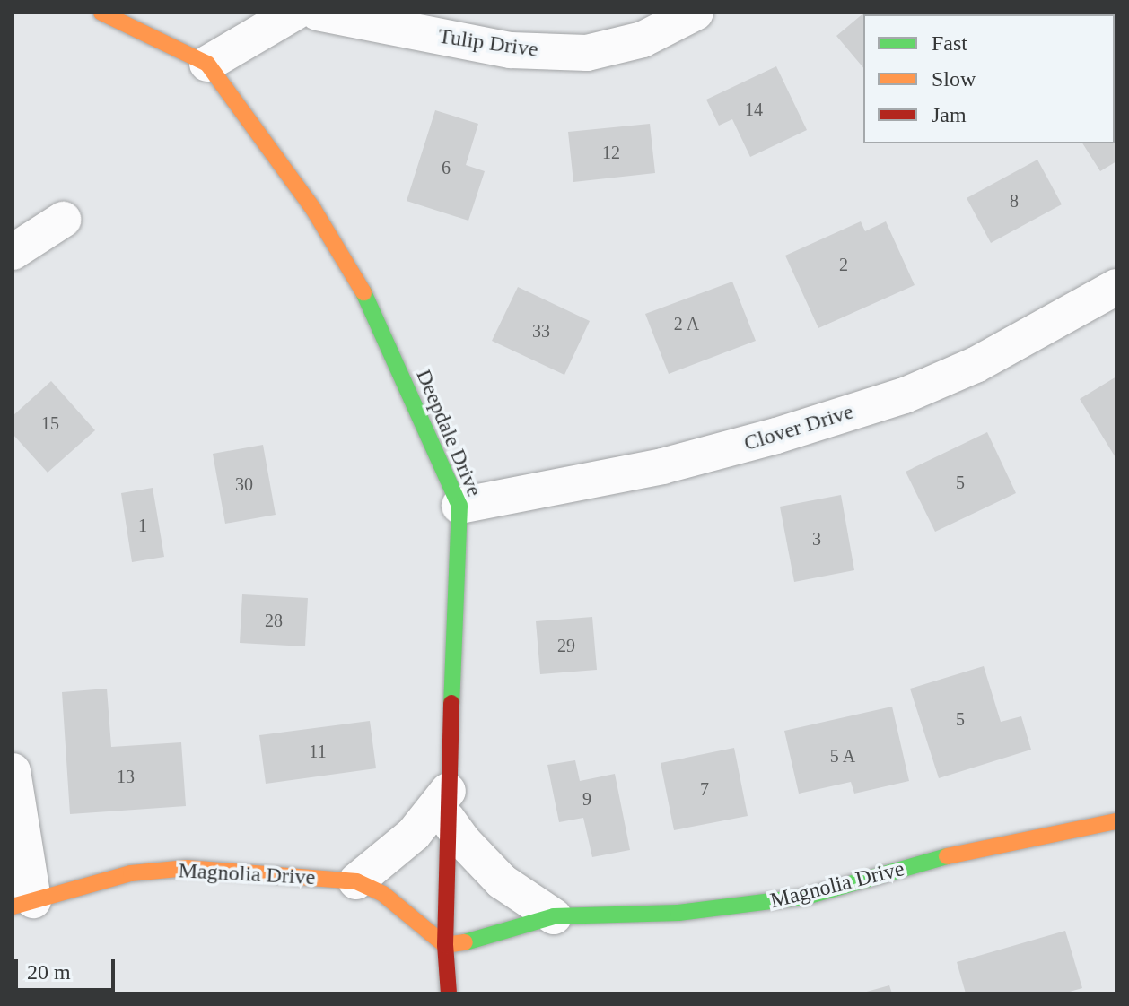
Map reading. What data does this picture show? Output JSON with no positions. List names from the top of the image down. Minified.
{"streets":{"street":["Tulip Drive","Clover Drive","Deepdale Drive","Magnolia Drive"]},"crossings":[["Clover Drive","Deepdale Drive"],["Deepdale Drive","Magnolia Drive"]],"house_numbers":["14","12","6","8","2","2 A","33","15","5","30","1","3","28","29","5","11","5 A","13","7","9"],"legend":["Fast","Slow","Jam"],"scale_bar":"20 m"}
